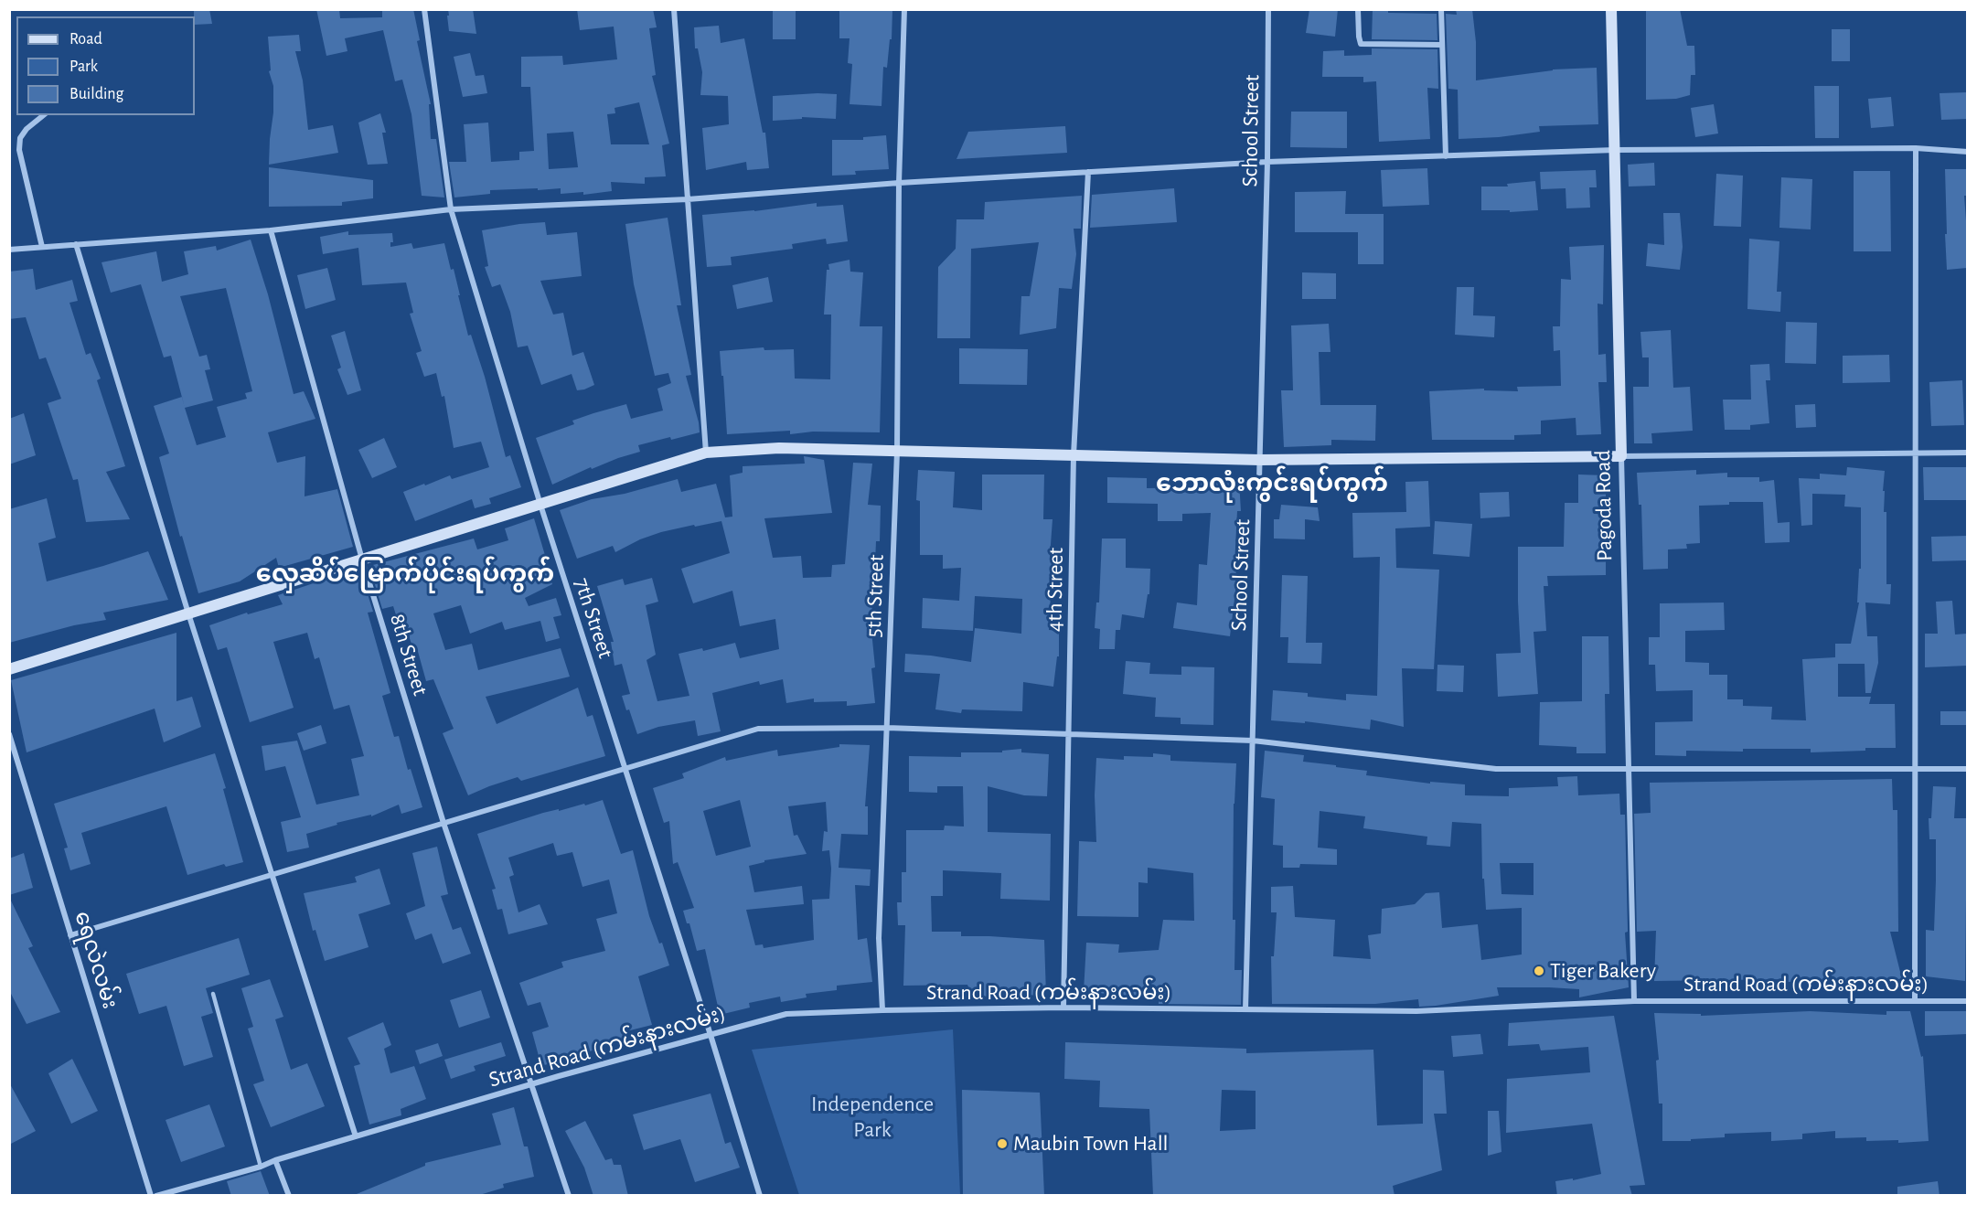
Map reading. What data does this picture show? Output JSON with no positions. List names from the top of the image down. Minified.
{"streets":{"main road":["Pagoda Road"],"street":["School Street","4th Street","5th Street","7th Street","8th Street","ရေလဲလမ်း","Strand Road (ကမ်းနားလမ်း)"]},"crossings":[["School Street","Strand Road (ကမ်းနားလမ်း)"],["Pagoda Road","Strand Road (ကမ်းနားလမ်း)"],["4th Street","Strand Road (ကမ်းနားလမ်း)"],["5th Street","Strand Road (ကမ်းနားလမ်း)"],["7th Street","Strand Road (ကမ်းနားလမ်း)"],["8th Street","Strand Road (ကမ်းနားလမ်း)"]],"districts":["ဘောလုံးကွင်းရပ်ကွက်","လှေဆိပ်မြောက်ပိုင်းရပ်ကွက်"],"parks":["Independence Park"],"places":["Tiger Bakery","Maubin Town Hall"],"legend":["Road","Park","Building"]}
